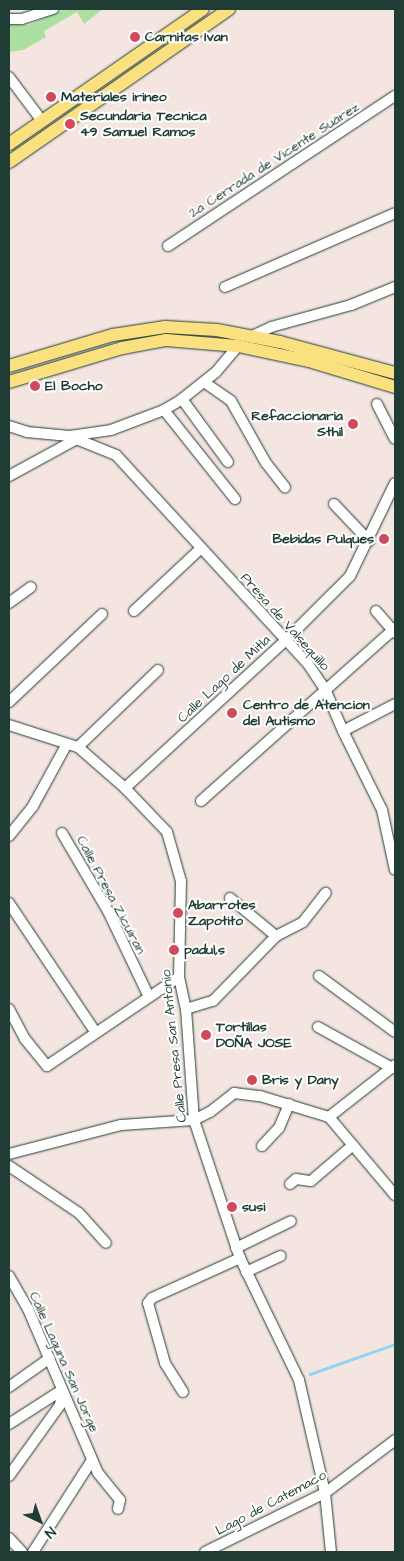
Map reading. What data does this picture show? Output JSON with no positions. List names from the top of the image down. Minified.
{"streets":{"street":["2a Cerrada de Vicente Suárez","Presa de Valsequillo","Calle Lago de Mitla","Calle Presa Zicuiran","Calle Presa San Antonio","Calle Laguna San Jorge","Lago de Catemaco"]},"crossings":[["Presa de Valsequillo","Calle Lago de Mitla"],["Calle Lago de Mitla","Calle Presa San Antonio"],["Calle Presa San Antonio","Lago de Catemaco"]],"places":["Carnitas Ivan","Materiales irineo","Secundaria Tecnica 49 Samuel Ramos","El Bocho","Refaccionaria Sthil","Bebidas Pulques","Centro de Atencion del Autismo","Abarrotes Zapotito","padul,s","Tortillas DOÑA JOSE","Bris y Dany","susi"],"north":"bottom right"}
